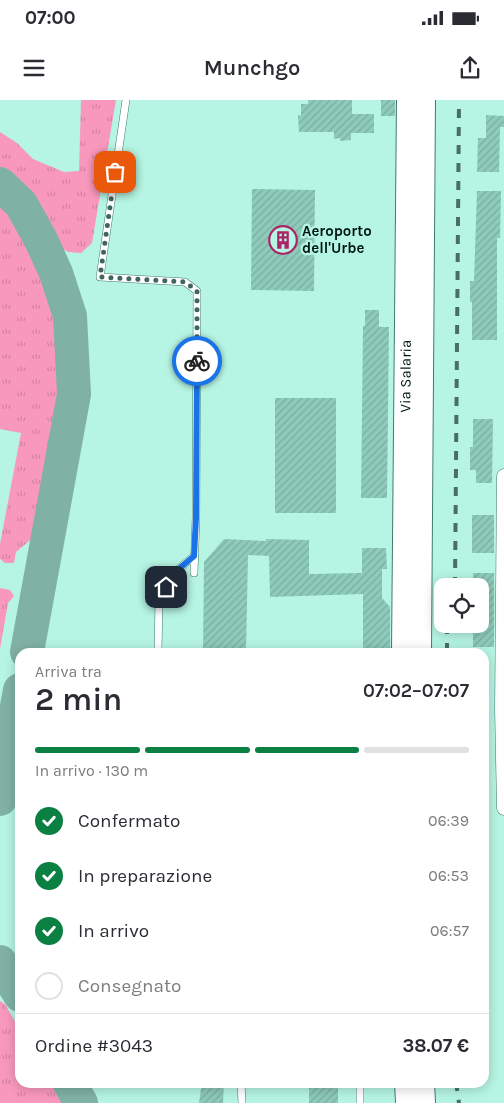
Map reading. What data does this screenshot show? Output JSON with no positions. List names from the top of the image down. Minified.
{"streets":{"main road":["Via Salaria"]},"places":{"building":["Aeroporto dell'Urbe"]},"page":{"status":"07:00","header":"Munchgo","heading":["2 min","Arriva tra","07:02–07:07"],"panel":["Ordine #3043","38.07 €"],"bar":"In arrivo · 130 m","list":[["Confermato","06:39"],["In preparazione","06:53"],["In arrivo","06:57"],"Consegnato"]}}
